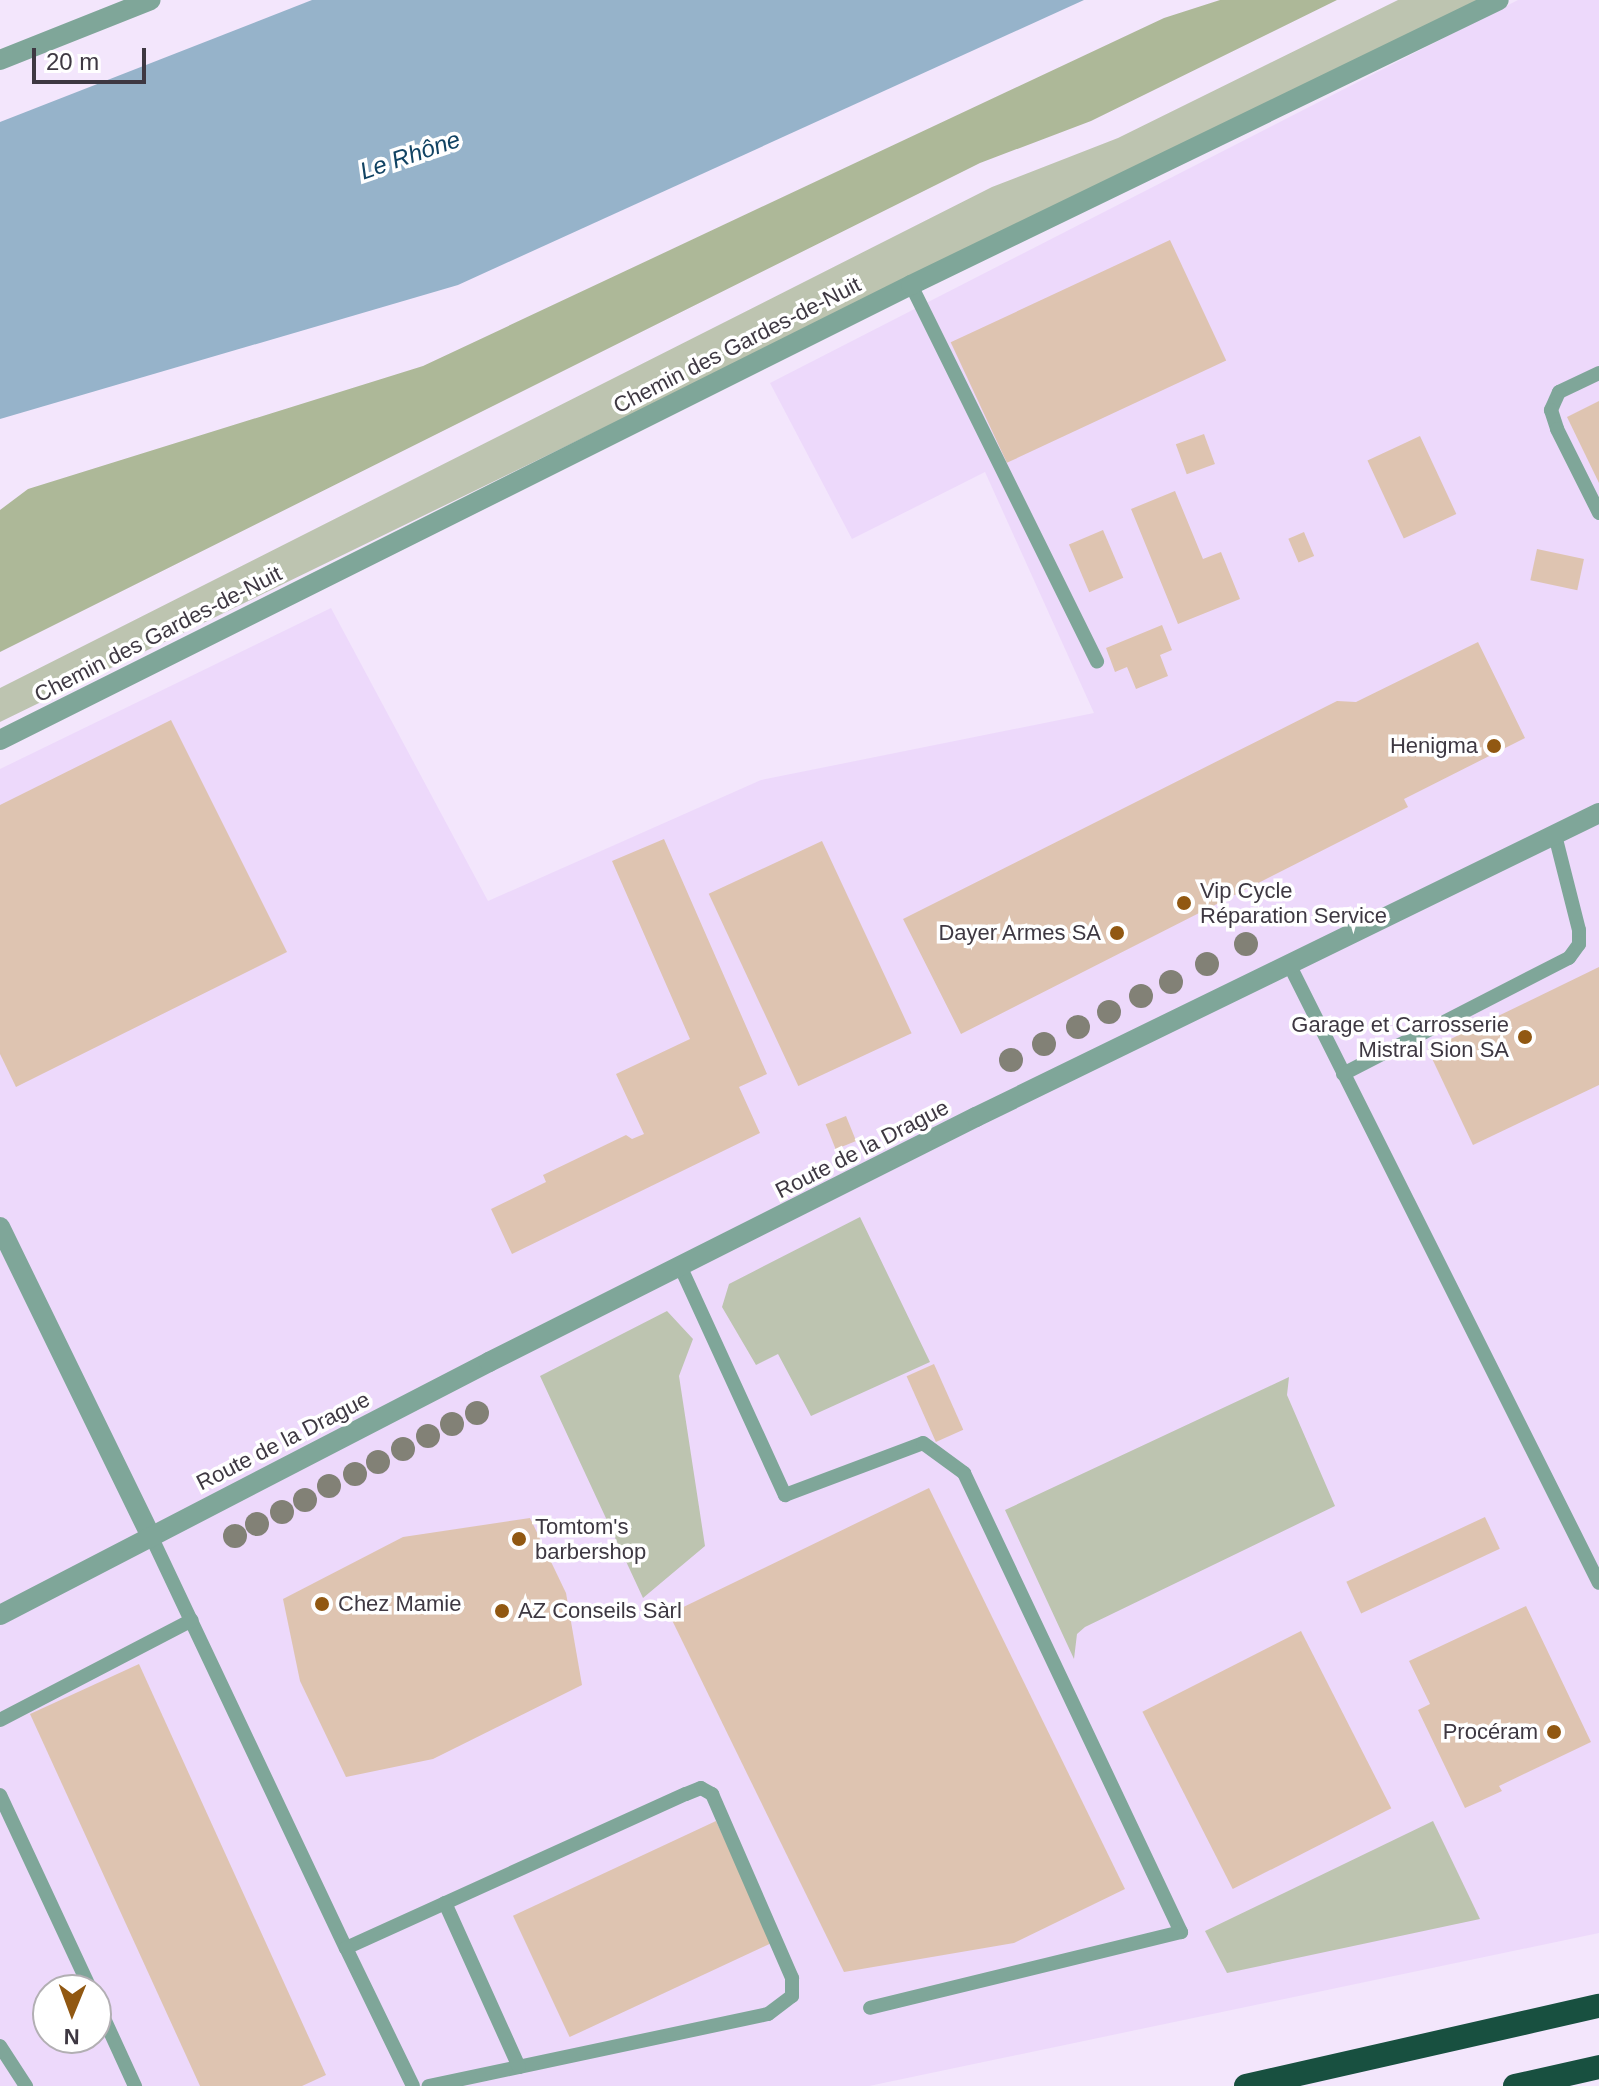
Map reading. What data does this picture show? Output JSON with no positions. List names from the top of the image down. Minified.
{"streets":{"street":["Chemin des Gardes-de-Nuit","Route de la Drague"]},"water":["Le Rhône"],"places":["Henigma","Vip Cycle Réparation Service","Dayer Armes SA","Garage et Carrosserie Mistral Sion SA","Tomtom's barbershop","Chez Mamie","AZ Conseils Sàrl","Procéram"],"scale_bar":"20 m","north":"bottom"}
